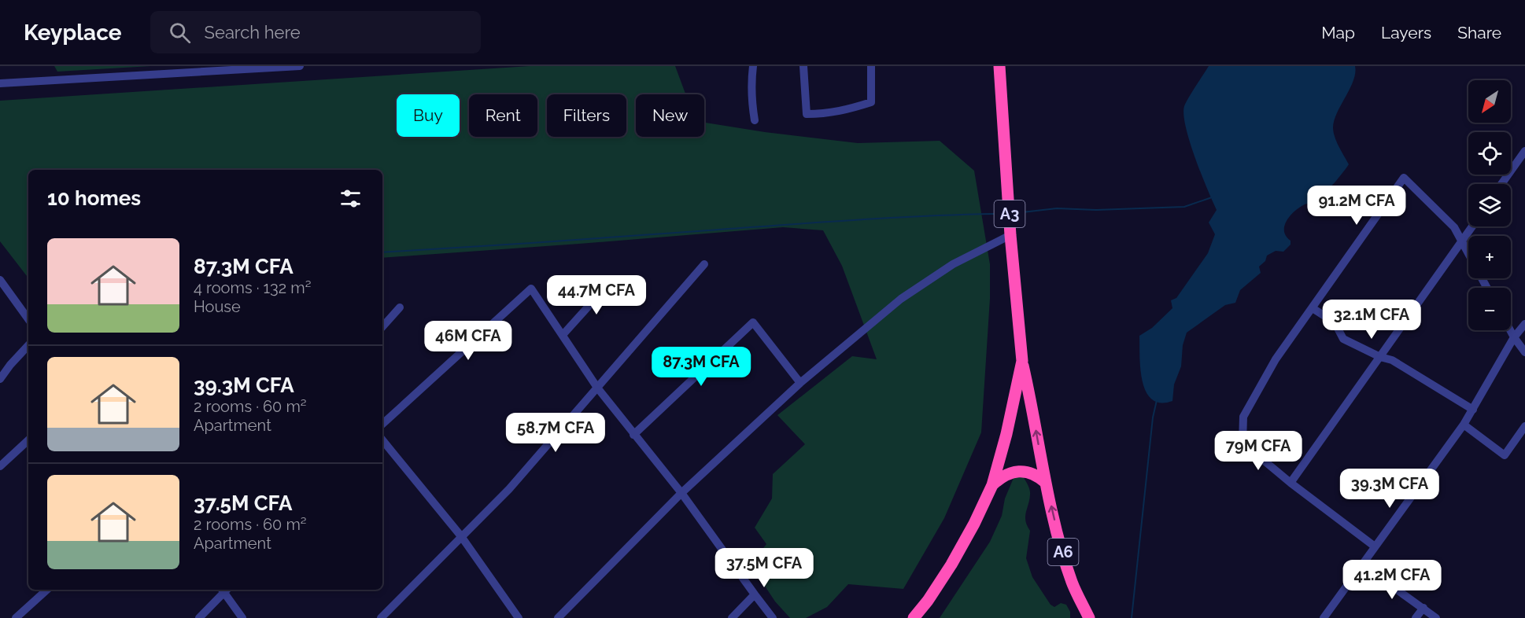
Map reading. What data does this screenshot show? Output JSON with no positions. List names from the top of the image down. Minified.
{"streets":{"highway":["A3","A6"]},"crossings":[["A3","A6"]],"north":"bottom left","page":{"header":"Keyplace","search":"Search here","nav":["Map","Layers","Share"],"map_buttons":["+","−"],"chip":["Buy","Rent","Filters","New"],"heading":"10 homes","price":["91.2M CFA","44.7M CFA","32.1M CFA","46M CFA","87.3M CFA","58.7M CFA","79M CFA","39.3M CFA","37.5M CFA","41.2M CFA"],"list":[{"name":"87.3M CFA","note":"4 rooms · 132 m² · House"},{"name":"39.3M CFA","note":"2 rooms · 60 m² · Apartment"},{"name":"37.5M CFA","note":"2 rooms · 60 m² · Apartment"}]}}
